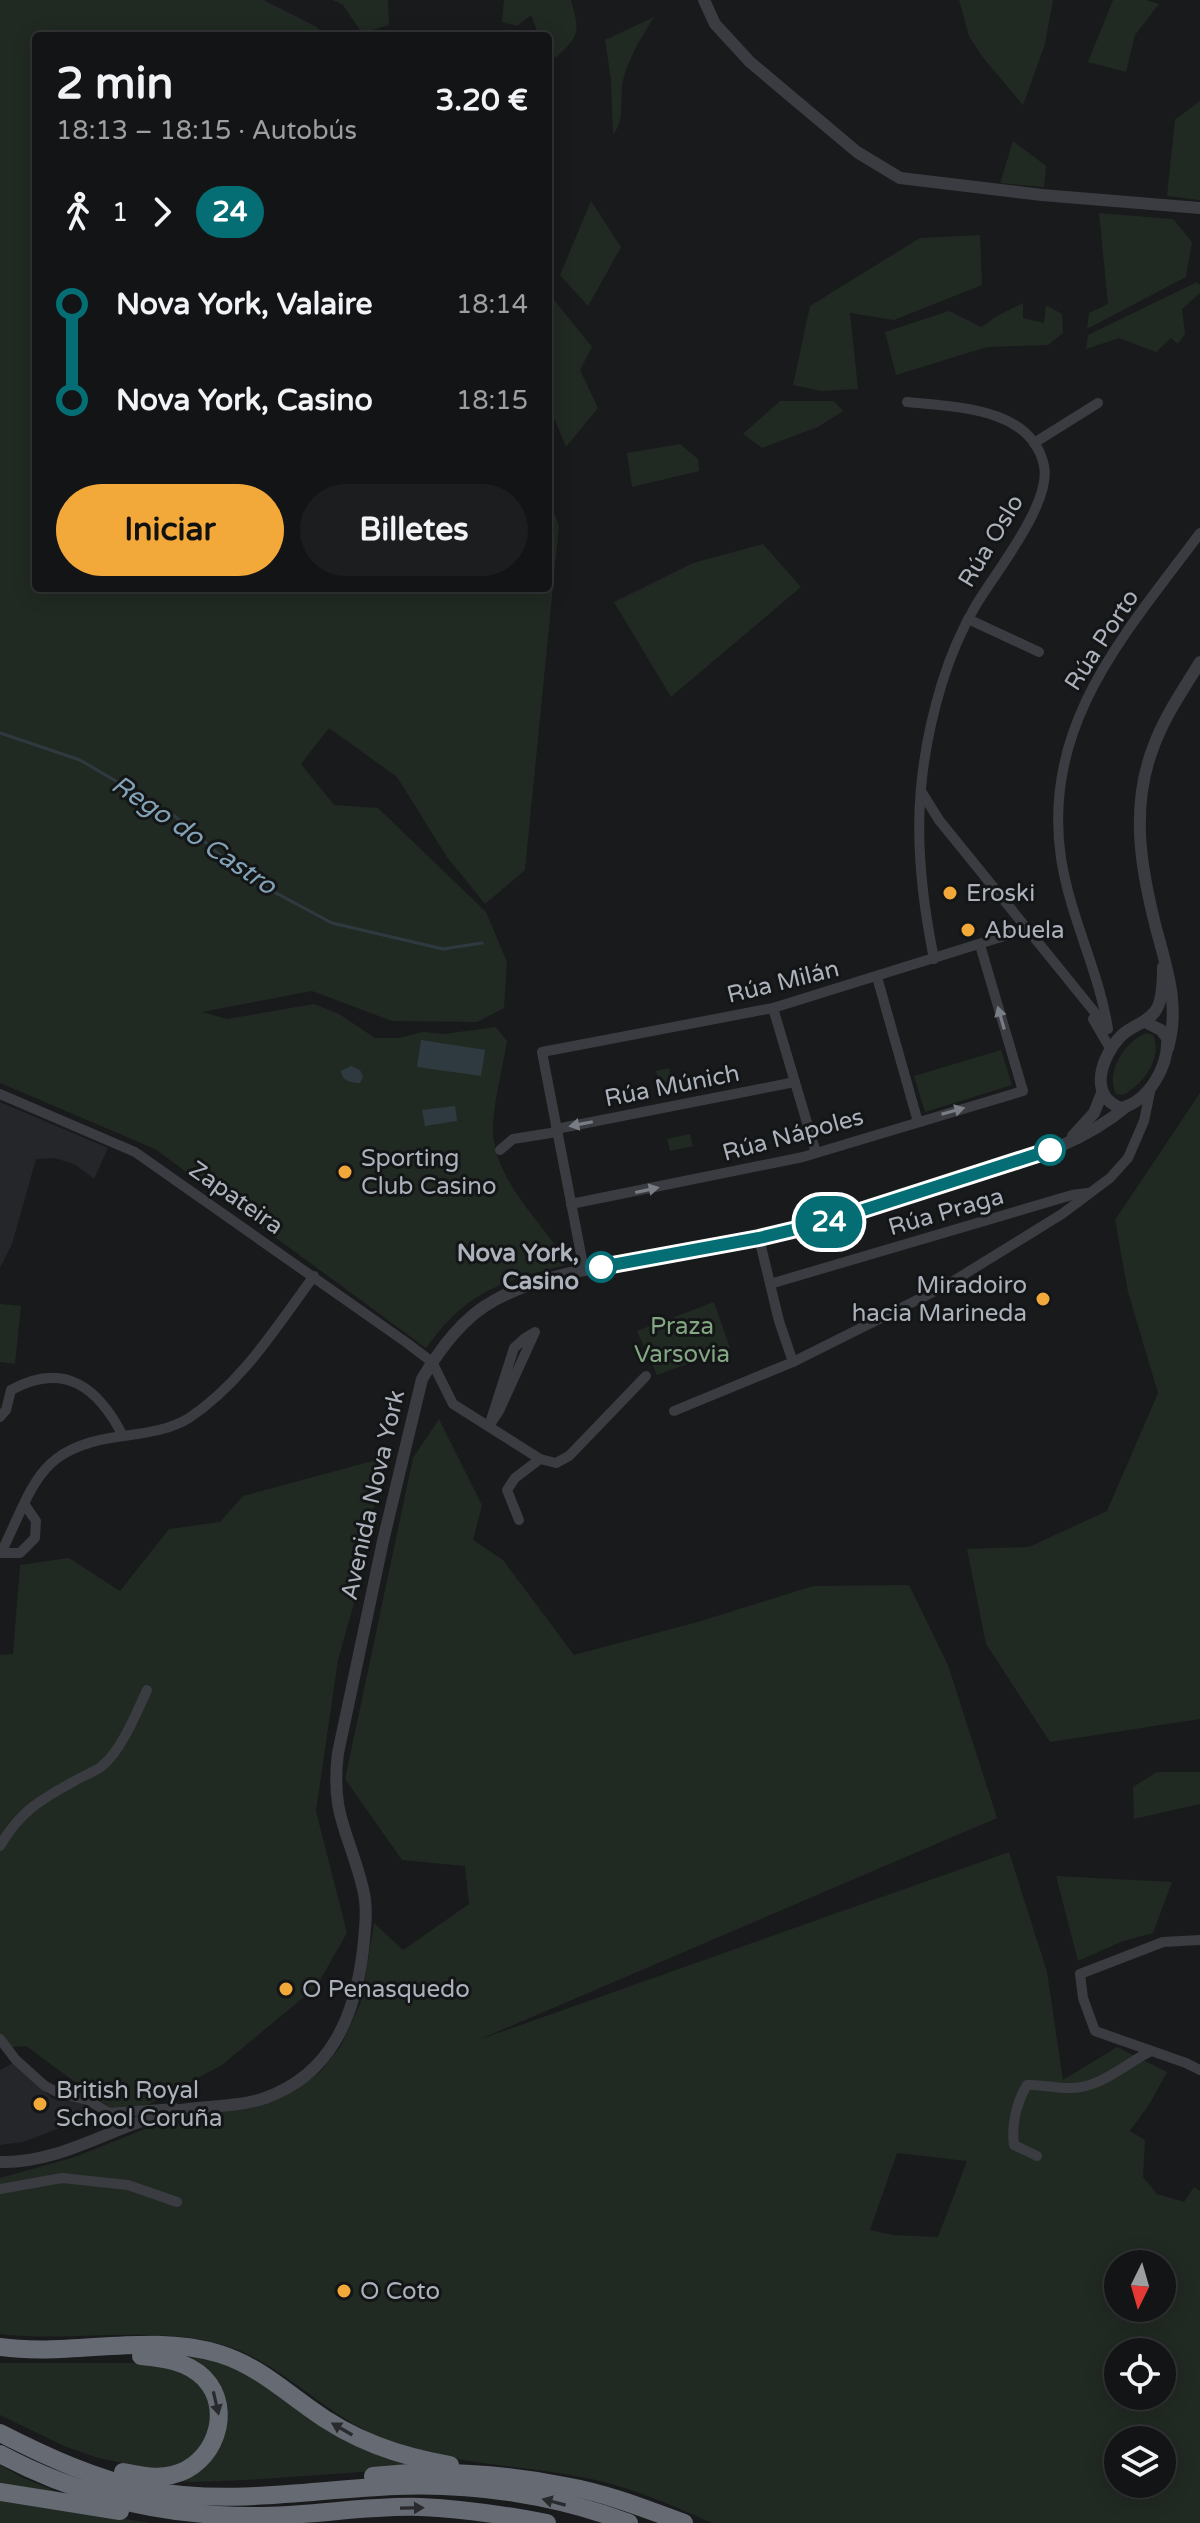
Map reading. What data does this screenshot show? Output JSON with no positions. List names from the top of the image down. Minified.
{"streets":{"street":["Rúa Oslo","Rúa Porto","Rúa Milán","Rúa Múnich","Rúa Nápoles","Zapateira","Rúa Praga","Avenida Nova York"]},"crossings":[["Rúa Oslo","Rúa Milán"],["Rúa Milán","Rúa Múnich"],["Rúa Milán","Rúa Nápoles"],["Zapateira","Avenida Nova York"]],"one_way":["Rúa Múnich"],"water":["Rego do Castro"],"parks":["Praza Varsovia"],"places":["Eroski","Abuela","Sporting Club Casino","Nova York, Casino","Miradoiro hacia Marineda","O Penasquedo","British Royal School Coruña","O Coto"],"lines":["bus line 24"],"north":"bottom","page":{"on_map":"24","heading":["2 min","18:13 – 18:15 · Autobús","3.20 €"],"legs":["1","24"],"list":[{"name":"Nova York, Valaire","value":"18:14"},{"name":"Nova York, Casino","value":"18:15"}],"buttons":["Iniciar","Billetes"]}}
